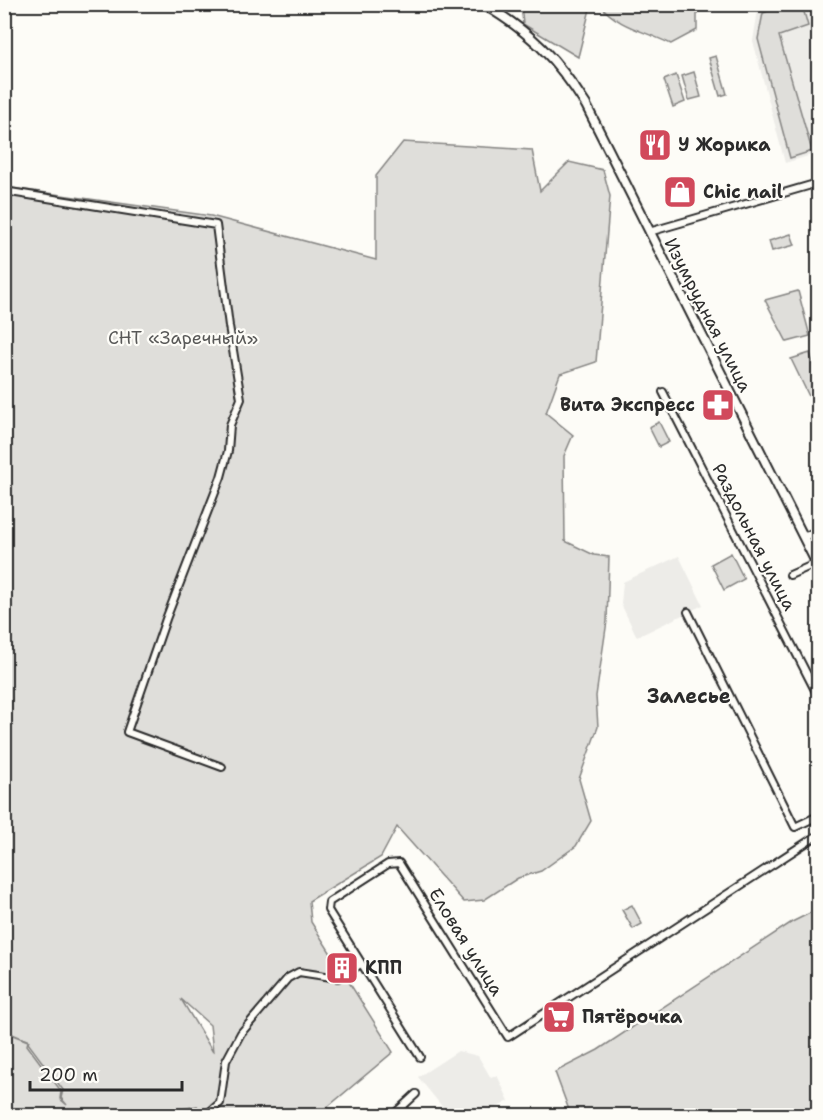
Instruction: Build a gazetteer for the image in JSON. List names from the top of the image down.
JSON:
{
  "streets": {
    "street": ["Изумрудная улица", "Раздольная улица", "Еловая улица"]
  },
  "districts": ["Залесье"],
  "parks": ["СНТ «Заречный»"],
  "places": {
    "restaurant": ["У Жорика"],
    "shop": ["Chic nail"],
    "pharmacy": ["Вита Экспресс"],
    "building": ["КПП"],
    "supermarket": ["Пятёрочка"]
  },
  "scale_bar": "200 m"
}
